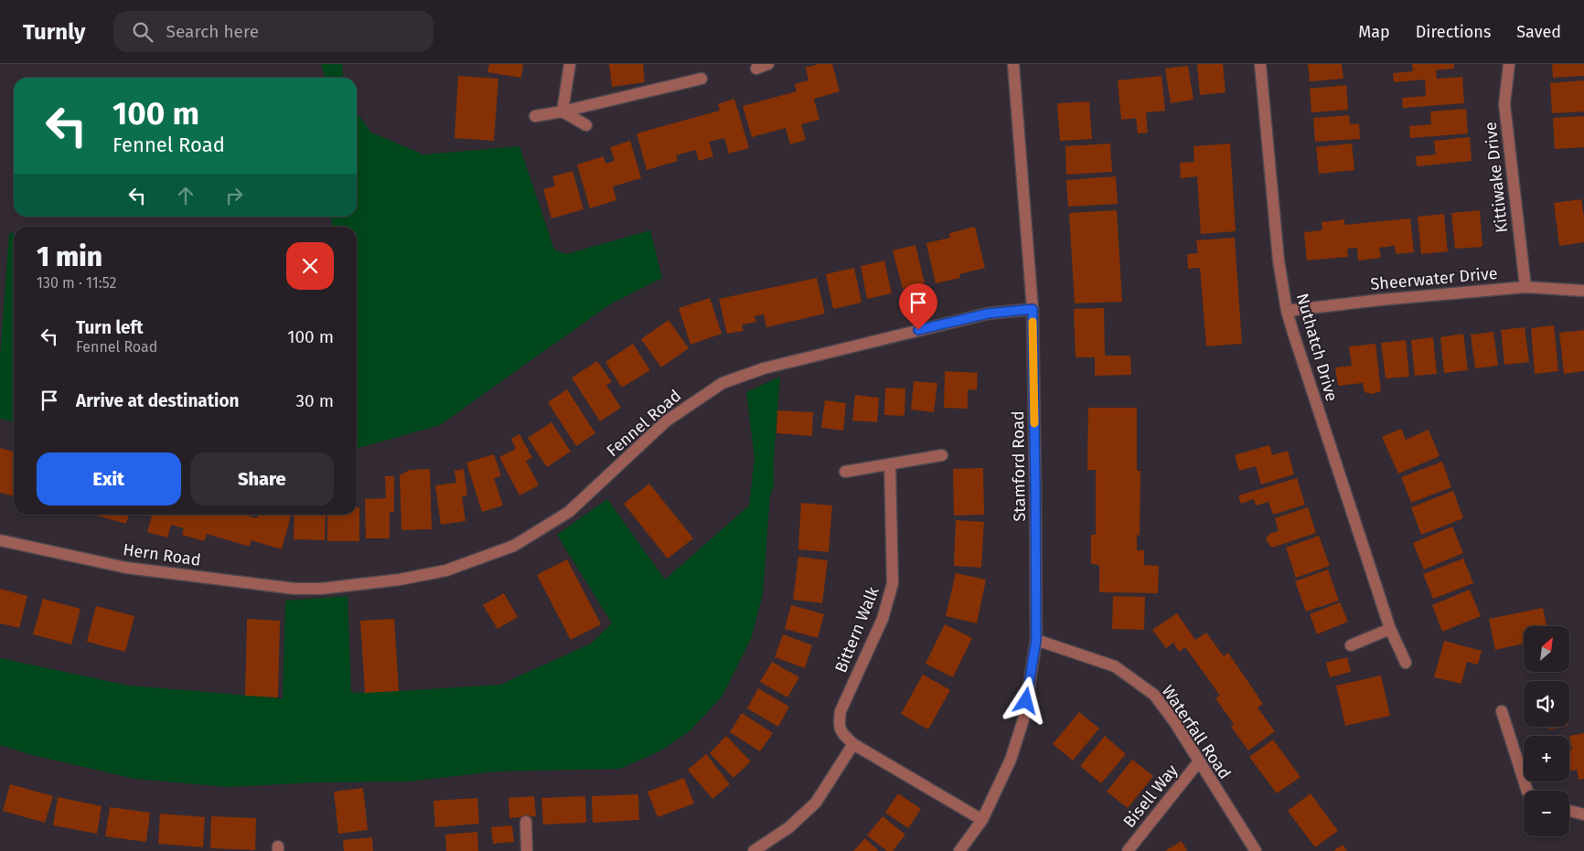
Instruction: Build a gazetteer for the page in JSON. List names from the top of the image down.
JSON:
{
  "streets": {
    "street": [
      "Kittiwake Drive",
      "Sheerwater Drive",
      "Nuthatch Drive",
      "Fennel Road",
      "Stamford Road",
      "Hern Road",
      "Bittern Walk",
      "Waterfall Road",
      "Bisell Way"
    ]
  },
  "crossings": [
    ["Kittiwake Drive", "Sheerwater Drive"],
    ["Sheerwater Drive", "Nuthatch Drive"],
    ["Fennel Road", "Stamford Road"],
    ["Fennel Road", "Hern Road"],
    ["Stamford Road", "Bittern Walk"],
    ["Stamford Road", "Waterfall Road"],
    ["Waterfall Road", "Bisell Way"]
  ],
  "north": "top right",
  "page": {
    "header": "Turnly",
    "search": "Search here",
    "nav": ["Map", "Directions", "Saved"],
    "turn": ["100 m", "Fennel Road"],
    "heading": ["1 min", "130 m · 11:52"],
    "list": [
      {
        "name": "Turn left",
        "note": "Fennel Road",
        "value": "100 m"
      },
      {
        "name": "Arrive at destination",
        "value": "30 m"
      }
    ],
    "buttons": ["Exit", "Share"],
    "map_buttons": ["+", "−"]
  }
}
